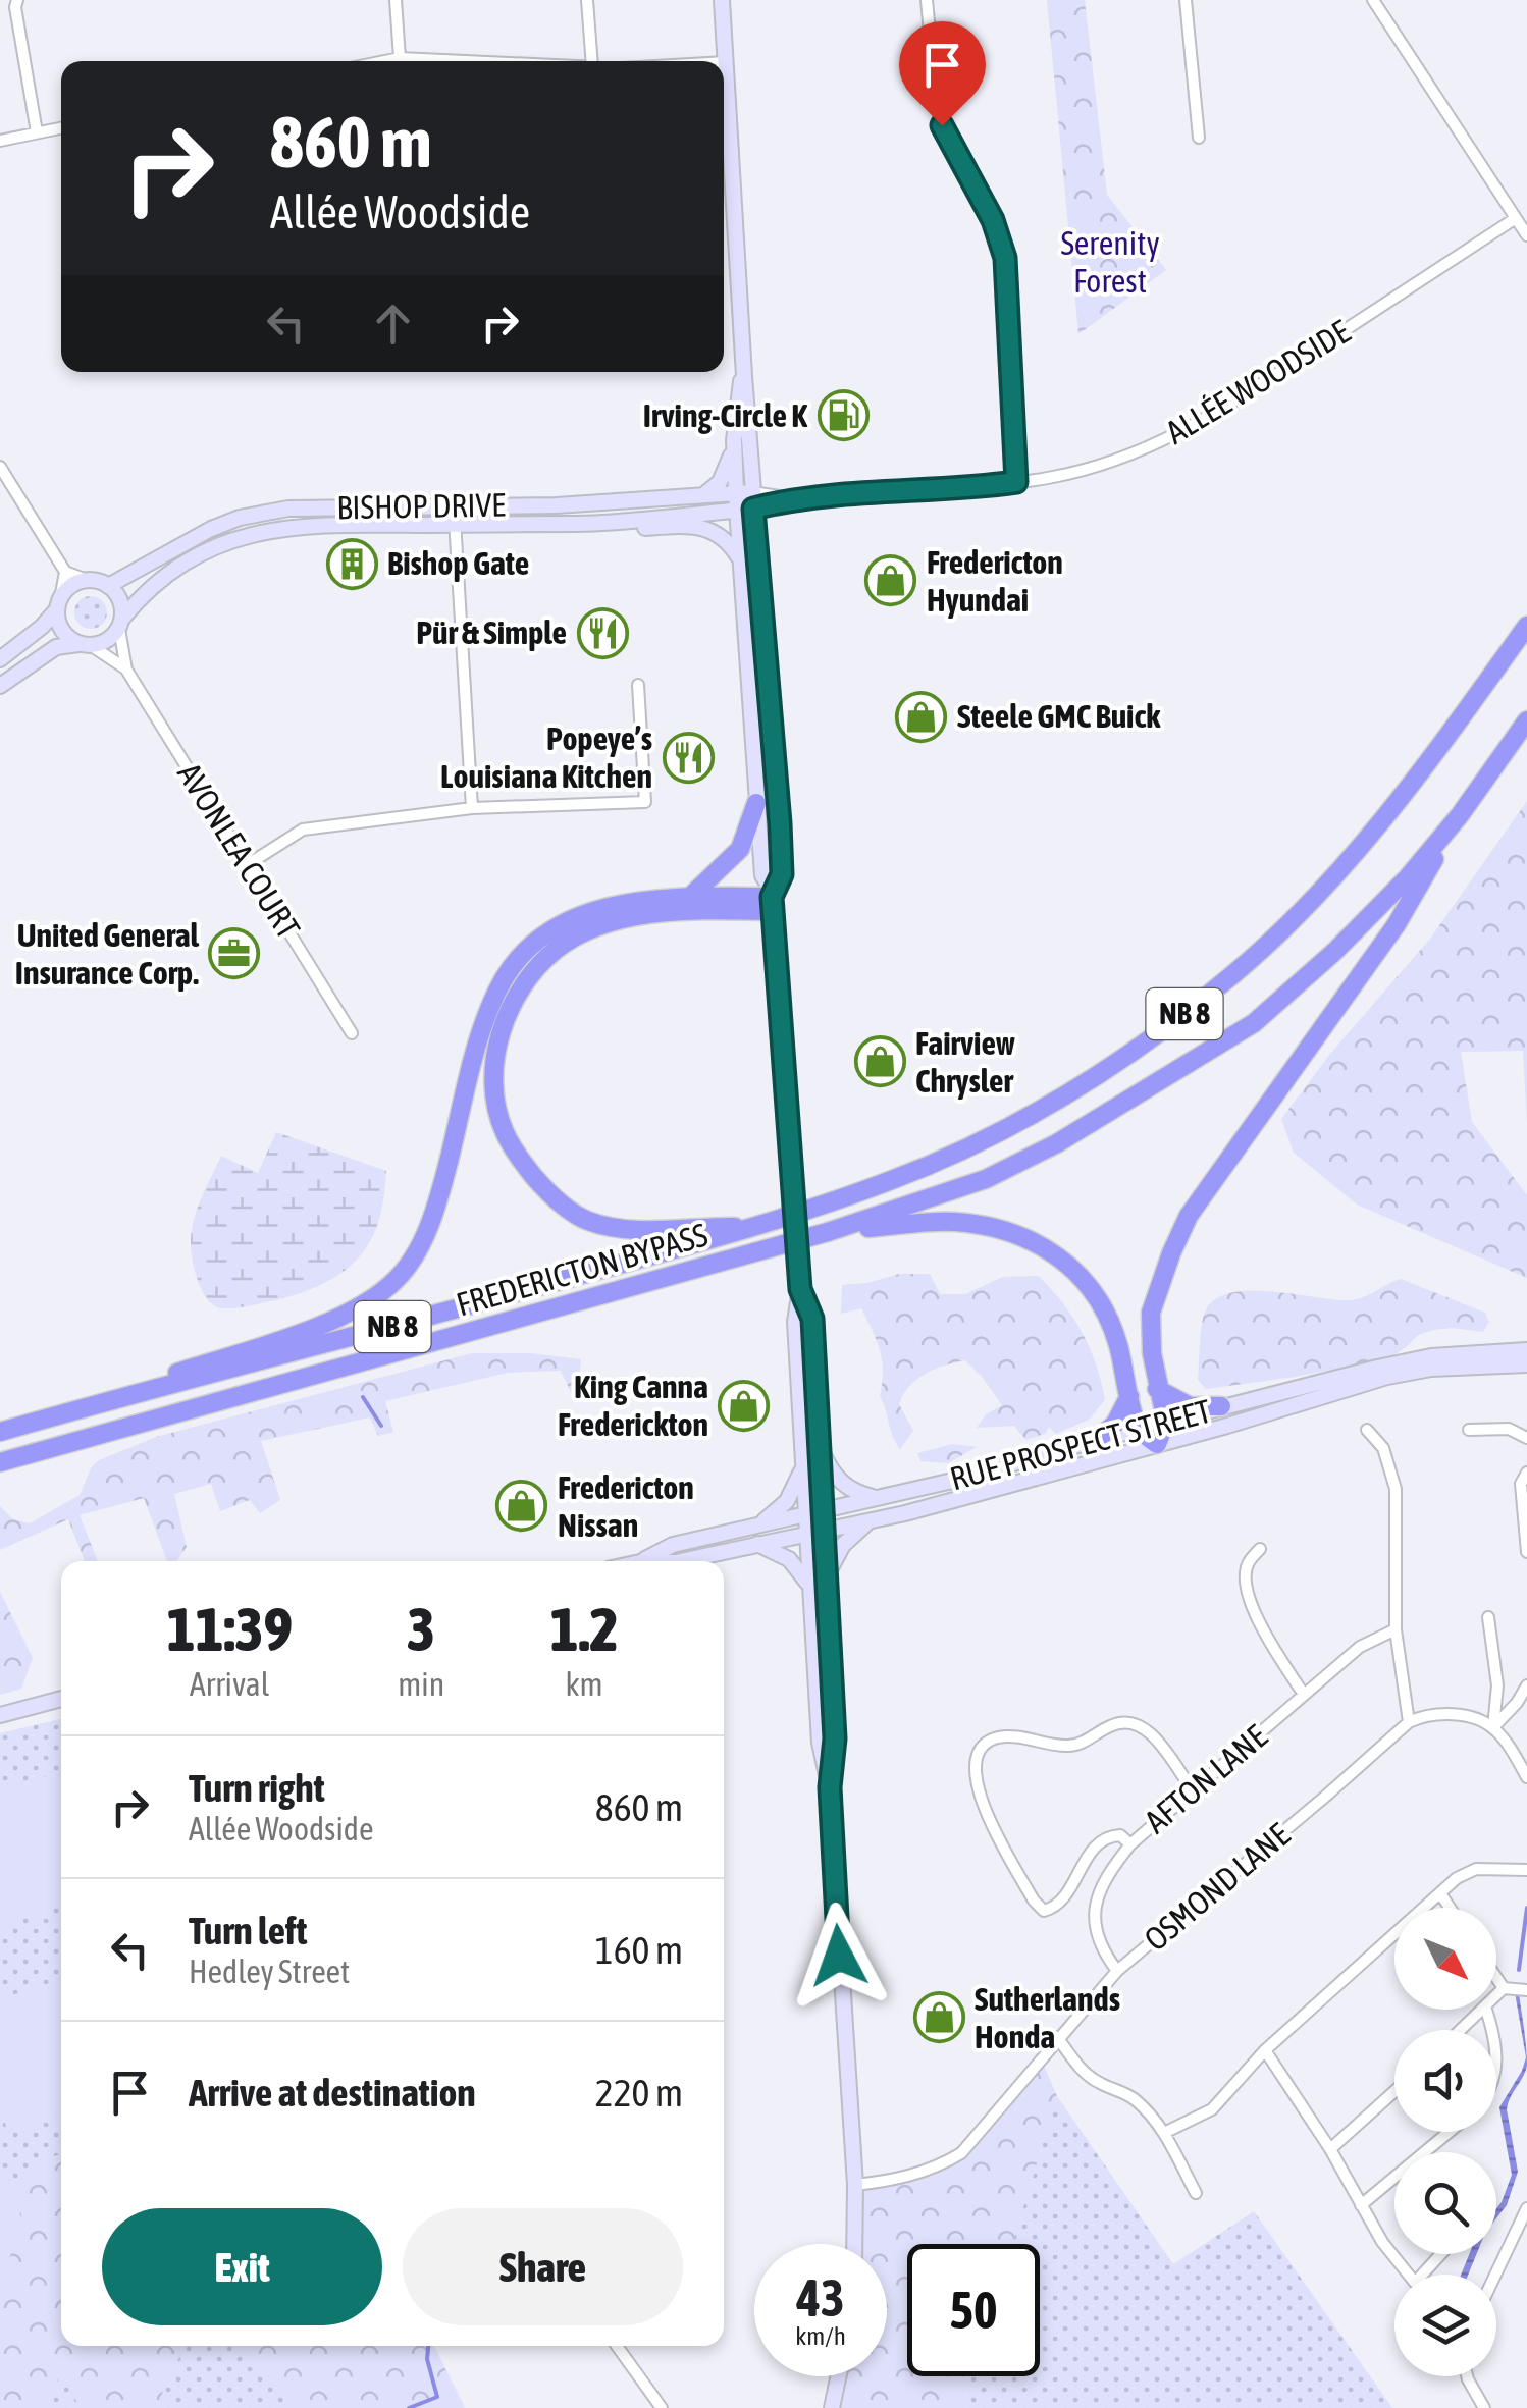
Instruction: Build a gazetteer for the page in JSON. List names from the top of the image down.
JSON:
{
  "streets": {
    "highway": ["NB 8", "FREDERICTON BYPASS"],
    "main road": ["BISHOP DRIVE", "RUE PROSPECT STREET"],
    "street": [
      "ALLÉE WOODSIDE",
      "AVONLEA COURT",
      "AFTON LANE",
      "OSMOND LANE"
    ]
  },
  "crossings": [
    ["BISHOP DRIVE", "AVONLEA COURT"],
    ["NB 8", "FREDERICTON BYPASS"],
    ["AFTON LANE", "OSMOND LANE"]
  ],
  "parks": ["Serenity Forest"],
  "places": {
    "fuel station": ["Irving-Circle K"],
    "building": ["Bishop Gate"],
    "shop": [
      "Fredericton Hyundai",
      "Steele GMC Buick",
      "Fairview Chrysler",
      "King Canna Frederickton",
      "Fredericton Nissan",
      "Sutherlands Honda"
    ],
    "restaurant": ["Pür & Simple", "Popeye’s Louisiana Kitchen"],
    "office": ["United General Insurance Corp."]
  },
  "north": "bottom right",
  "page": {
    "turn": ["860 m", "Allée Woodside"],
    "eta": [
      "11:39",
      "Arrival",
      "3",
      "min",
      "1.2",
      "km"
    ],
    "list": [
      {
        "name": "Turn right",
        "note": "Allée Woodside",
        "value": "860 m"
      },
      {
        "name": "Turn left",
        "note": "Hedley Street",
        "value": "160 m"
      },
      {
        "name": "Arrive at destination",
        "value": "220 m"
      }
    ],
    "buttons": ["Exit", "Share"],
    "speed": "43 km/h",
    "limit": "50"
  }
}
